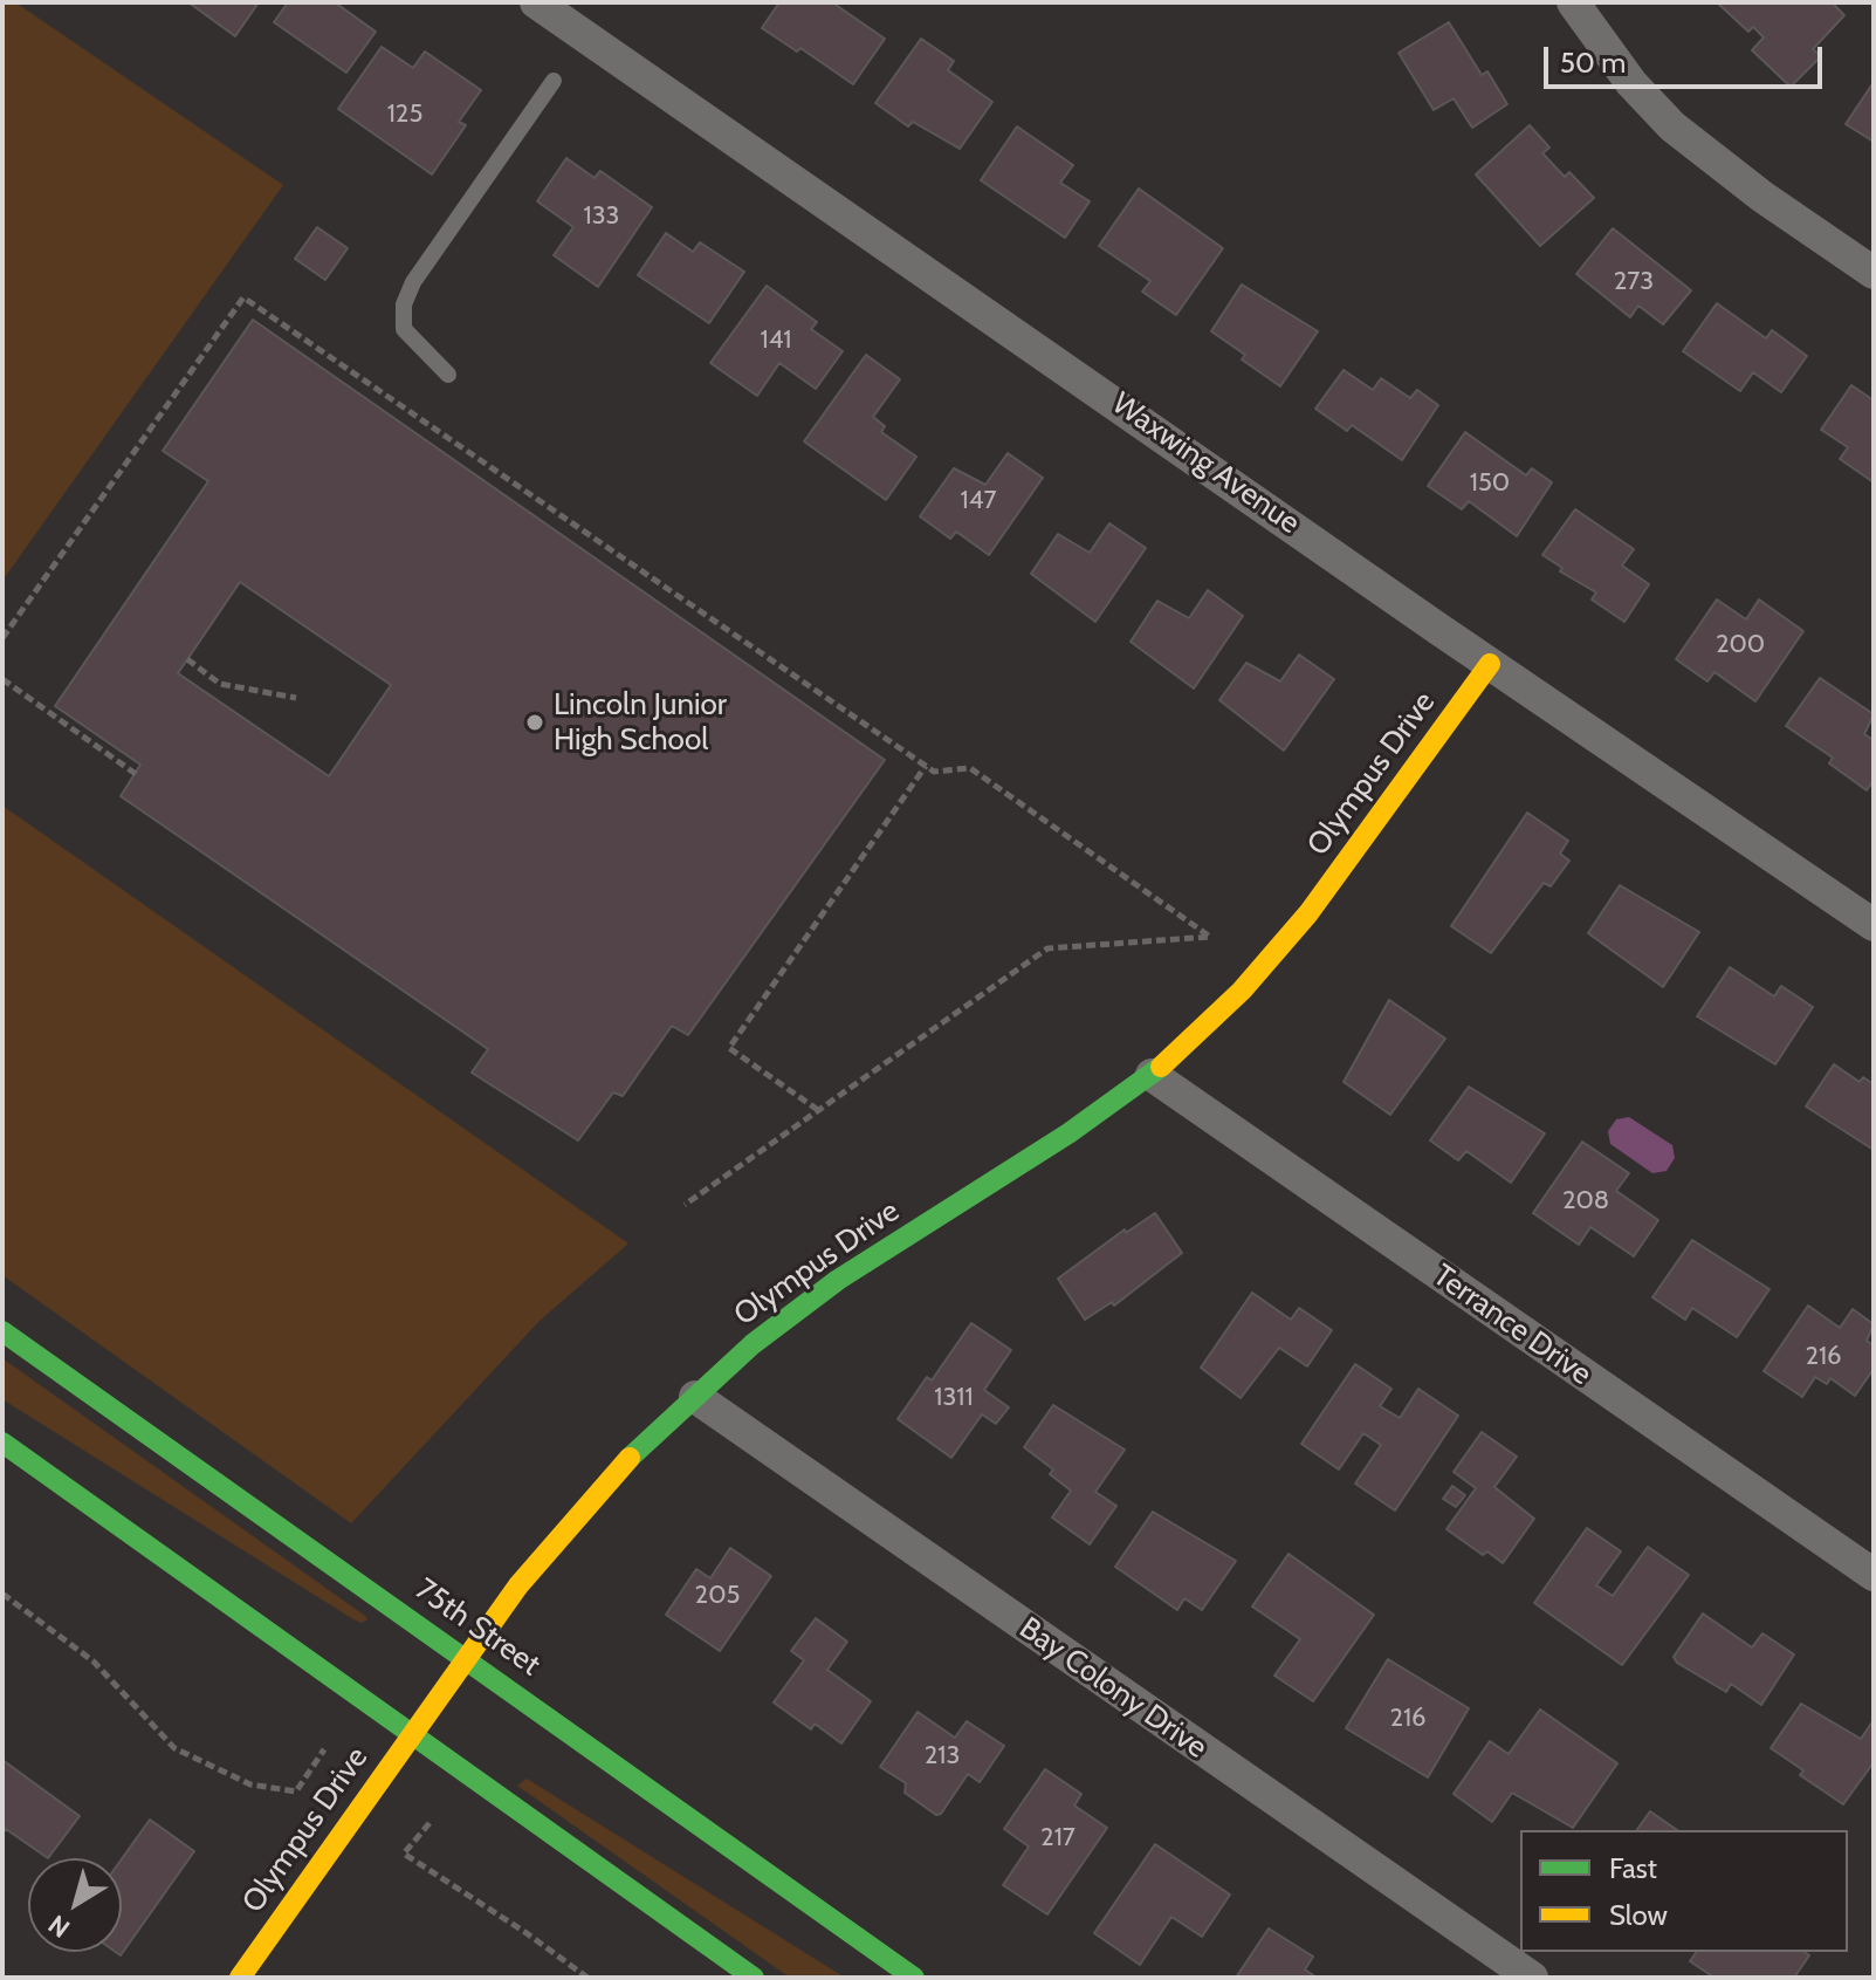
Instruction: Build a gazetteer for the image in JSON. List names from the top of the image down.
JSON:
{
  "streets": {
    "main road": ["Olympus Drive", "75th Street"],
    "street": ["Waxwing Avenue", "Terrance Drive", "Bay Colony Drive"]
  },
  "crossings": [
    ["Waxwing Avenue", "Olympus Drive"],
    ["Olympus Drive", "Terrance Drive"],
    ["Olympus Drive", "75th Street"],
    ["Olympus Drive", "Bay Colony Drive"]
  ],
  "places": ["Lincoln Junior High School"],
  "house_numbers": [
    "125",
    "133",
    "273",
    "141",
    "150",
    "147",
    "200",
    "208",
    "216",
    "1311",
    "205",
    "216",
    "213",
    "217"
  ],
  "legend": ["Fast", "Slow"],
  "scale_bar": "50 m",
  "north": "bottom left"
}
